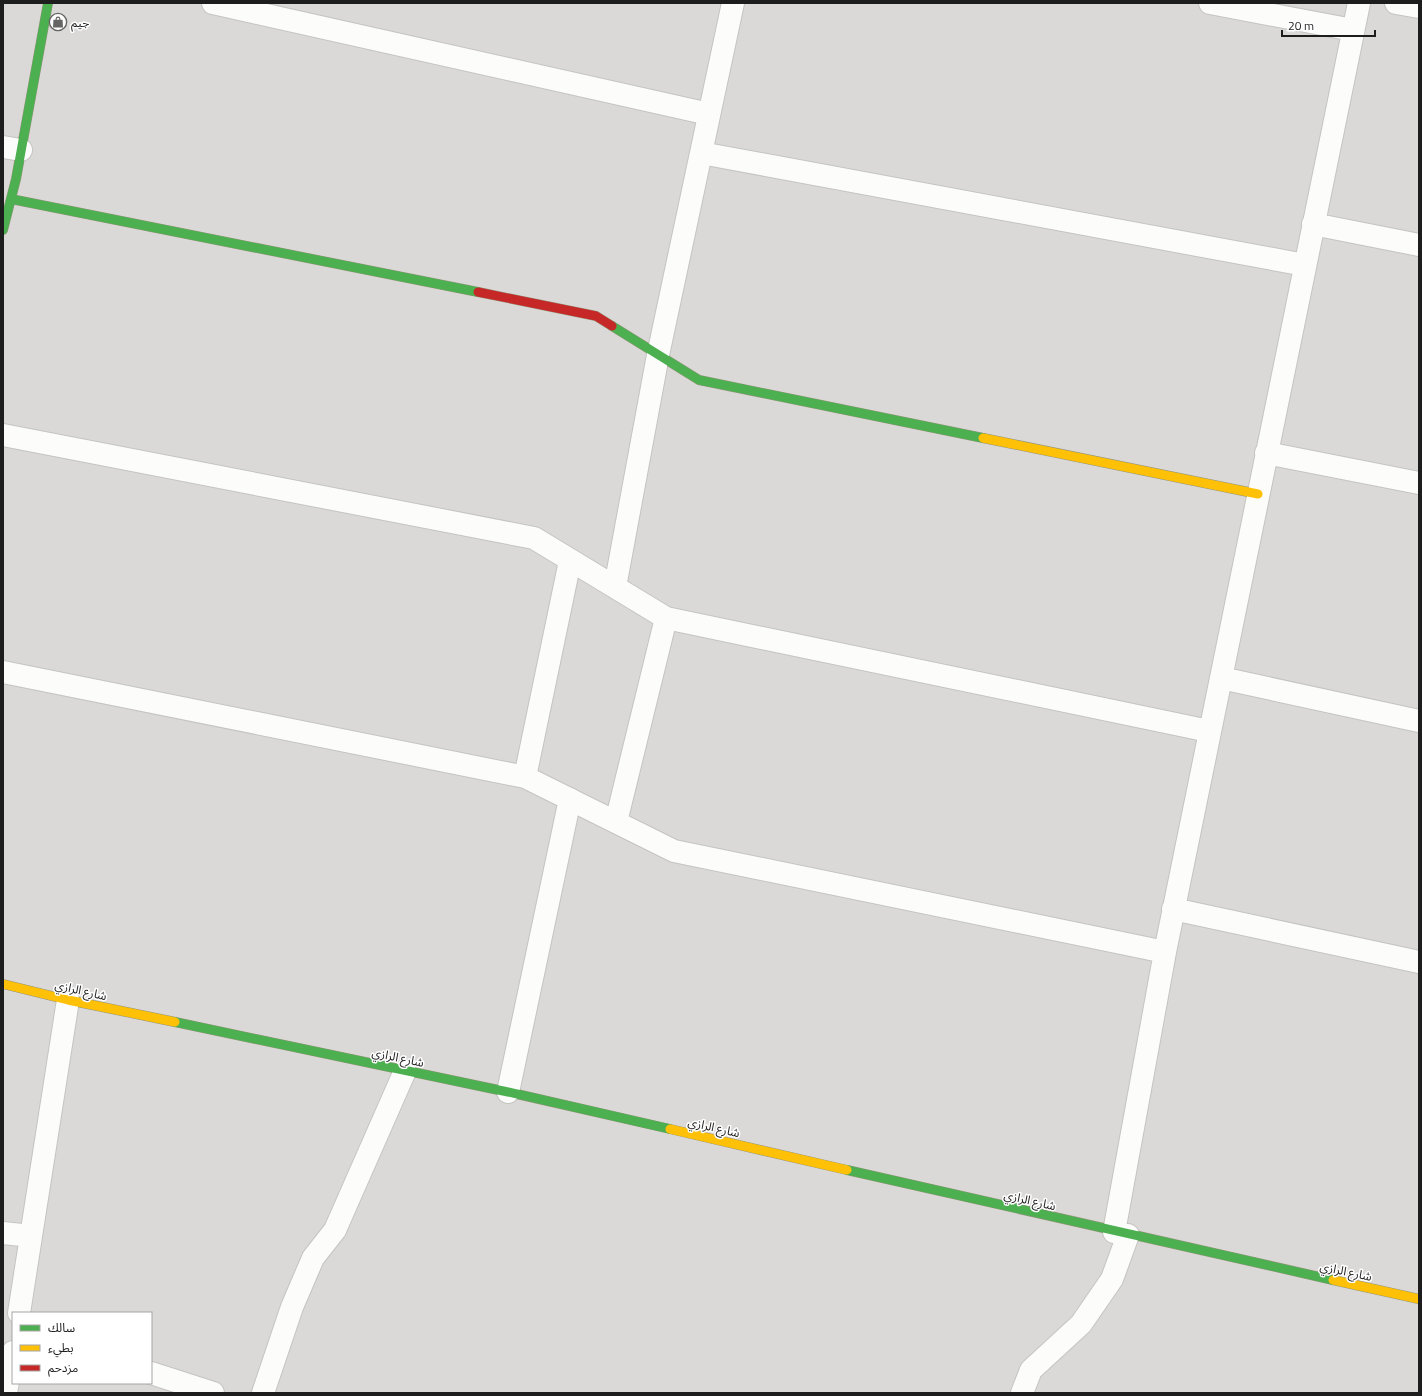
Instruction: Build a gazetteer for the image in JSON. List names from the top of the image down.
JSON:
{
  "streets": {
    "street": ["شارع الرازي"]
  },
  "places": {
    "shop": ["جيم"]
  },
  "legend": ["سالك", "بطيء", "مزدحم"],
  "scale_bar": "20 m"
}
